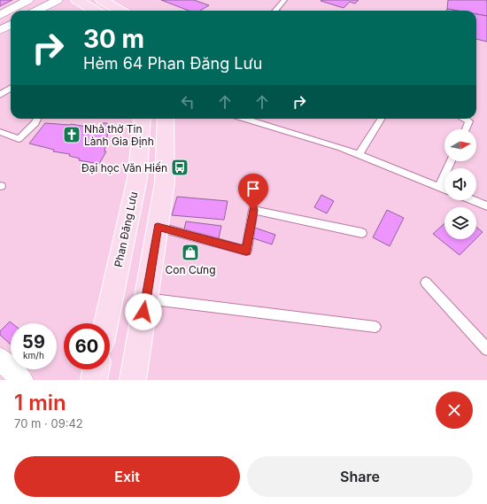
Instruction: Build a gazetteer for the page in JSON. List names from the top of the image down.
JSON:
{
  "streets": {
    "main road": ["Phan Đăng Lưu"]
  },
  "places": {
    "church": ["Nhà thờ Tin Lành Gia Định"],
    "bus stop": ["Đại học Văn Hiến"],
    "shop": ["Con Cưng"]
  },
  "north": "right",
  "page": {
    "turn": ["30 m", "Hẻm 64 Phan Đăng Lưu"],
    "speed": "59 km/h",
    "limit": "60",
    "heading": ["1 min", "70 m · 09:42"],
    "buttons": ["Exit", "Share"]
  }
}
